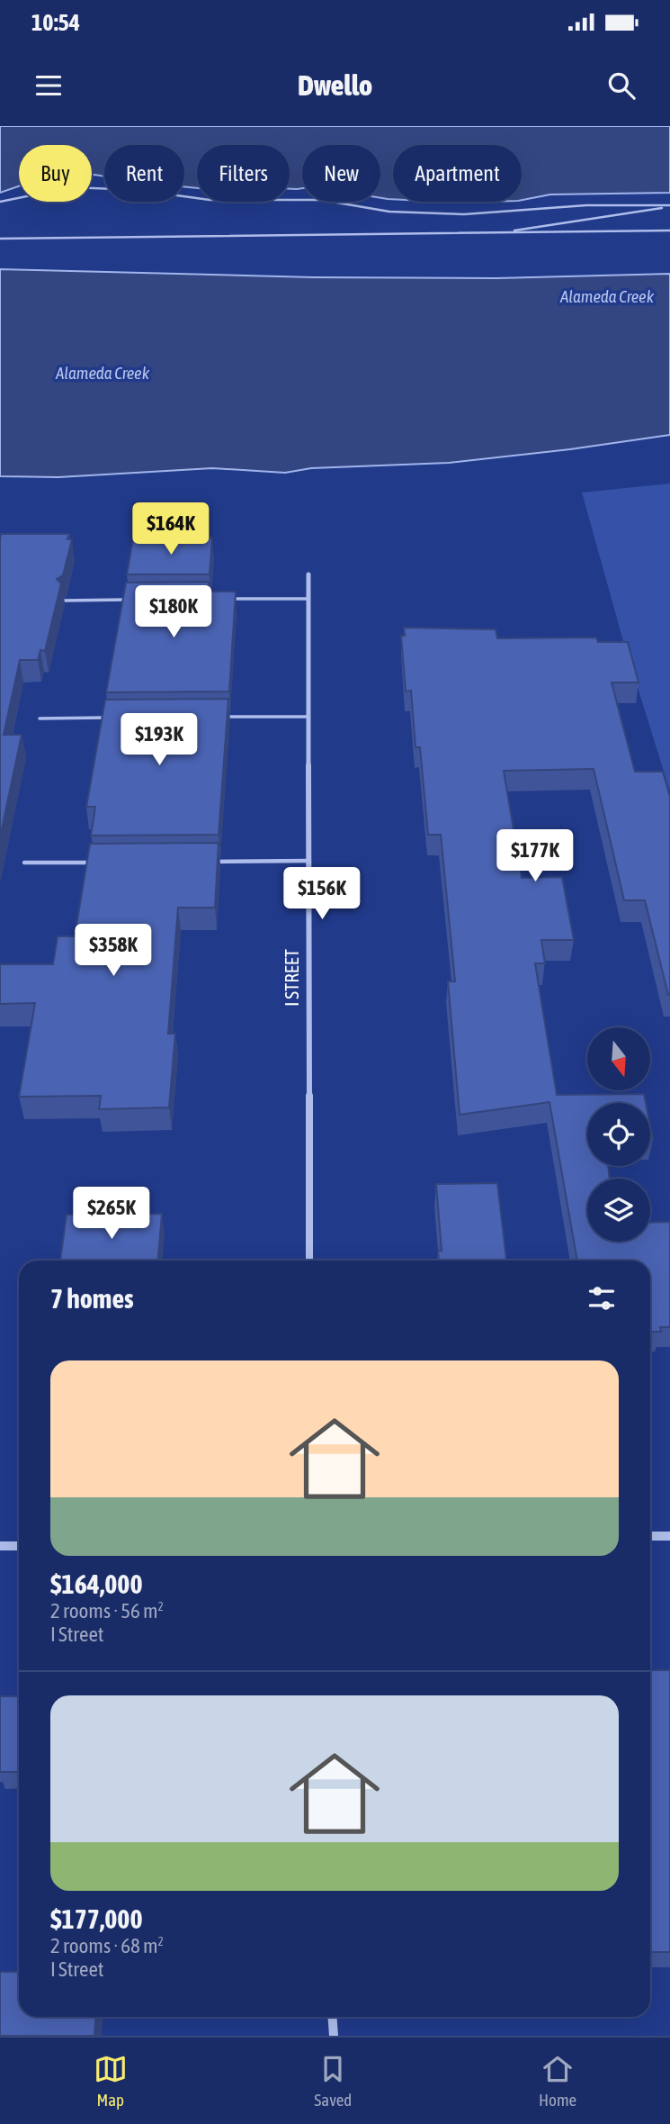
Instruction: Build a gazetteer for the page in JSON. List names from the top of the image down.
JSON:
{
  "streets": {
    "street": ["I STREET"]
  },
  "water": ["Alameda Creek"],
  "north": "bottom",
  "page": {
    "status": "10:54",
    "header": "Dwello",
    "chip": [
      "Buy",
      "Rent",
      "Filters",
      "New",
      "Apartment"
    ],
    "price": [
      "$164K",
      "$180K",
      "$193K",
      "$177K",
      "$156K",
      "$358K",
      "$265K"
    ],
    "heading": "7 homes",
    "list": [
      {
        "name": "$164,000",
        "note": "2 rooms · 56 m² · I Street"
      },
      {
        "name": "$177,000",
        "note": "2 rooms · 68 m² · I Street"
      }
    ],
    "tabs": ["Map", "Saved", "Home"]
  }
}
